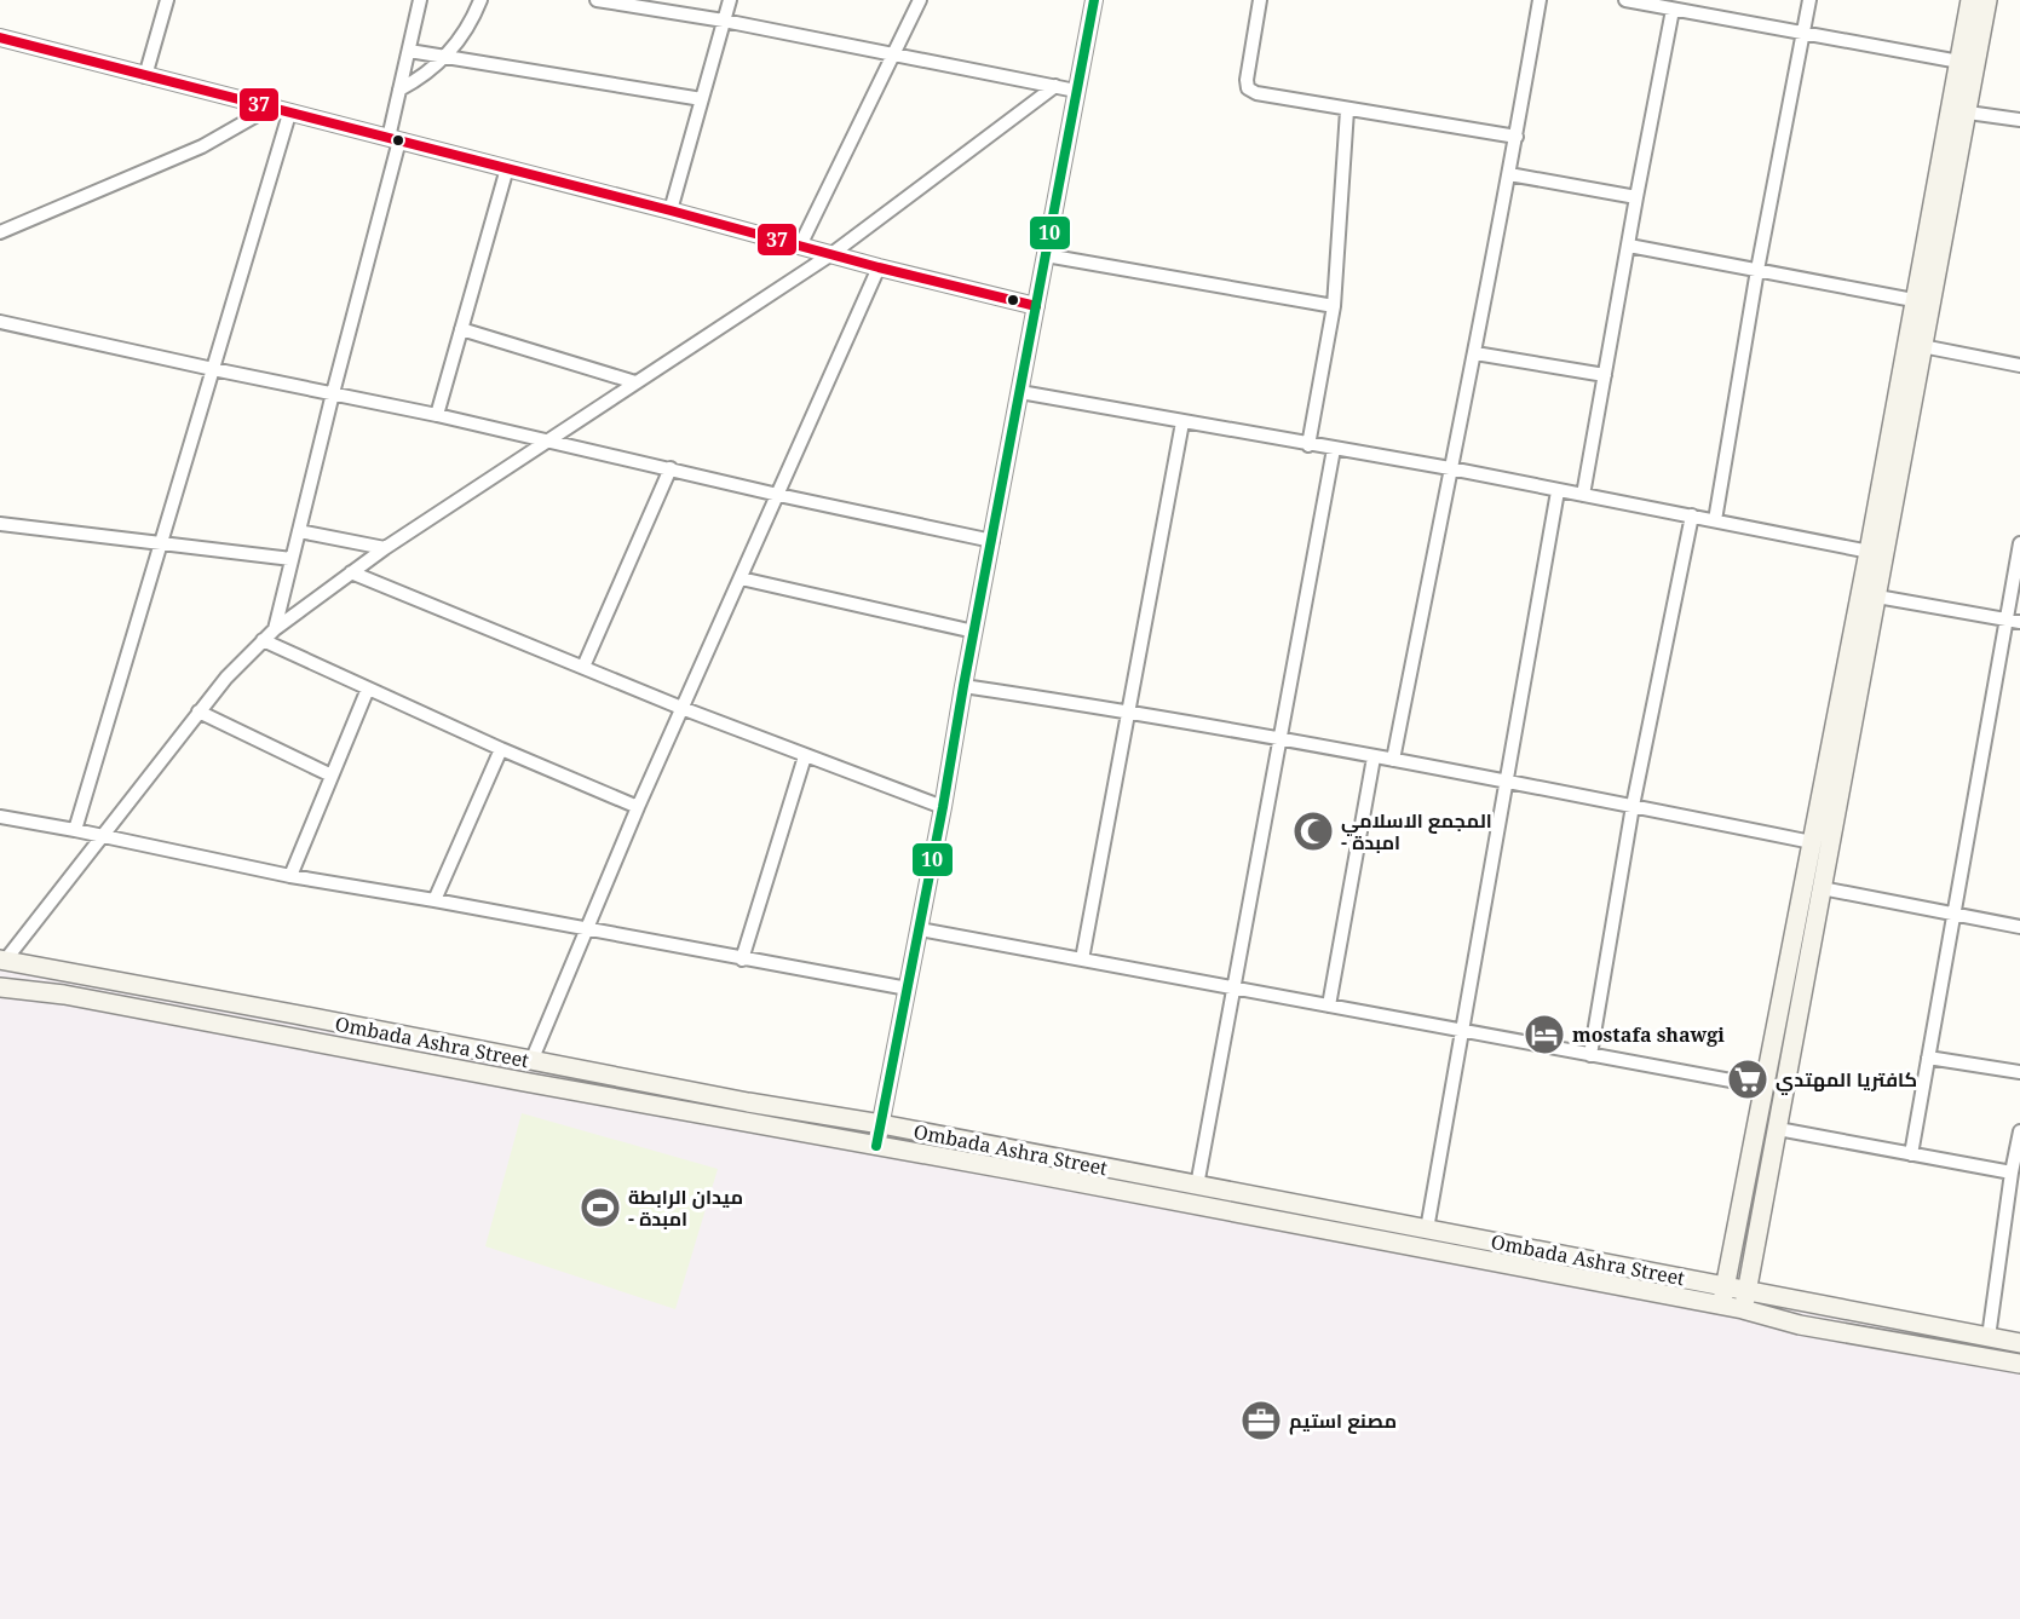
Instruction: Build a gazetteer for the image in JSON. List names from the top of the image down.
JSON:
{
  "streets": {
    "main road": ["Ombada Ashra Street"]
  },
  "places": {
    "mosque": ["المجمع الاسلامي - امبدة"],
    "hotel": ["mostafa shawgi"],
    "supermarket": ["كافتريا المهتدي"],
    "sports": ["ميدان الرابطة - امبدة"],
    "office": ["مصنع استيم"]
  },
  "lines": ["transit line 10", "transit line 37"]
}
